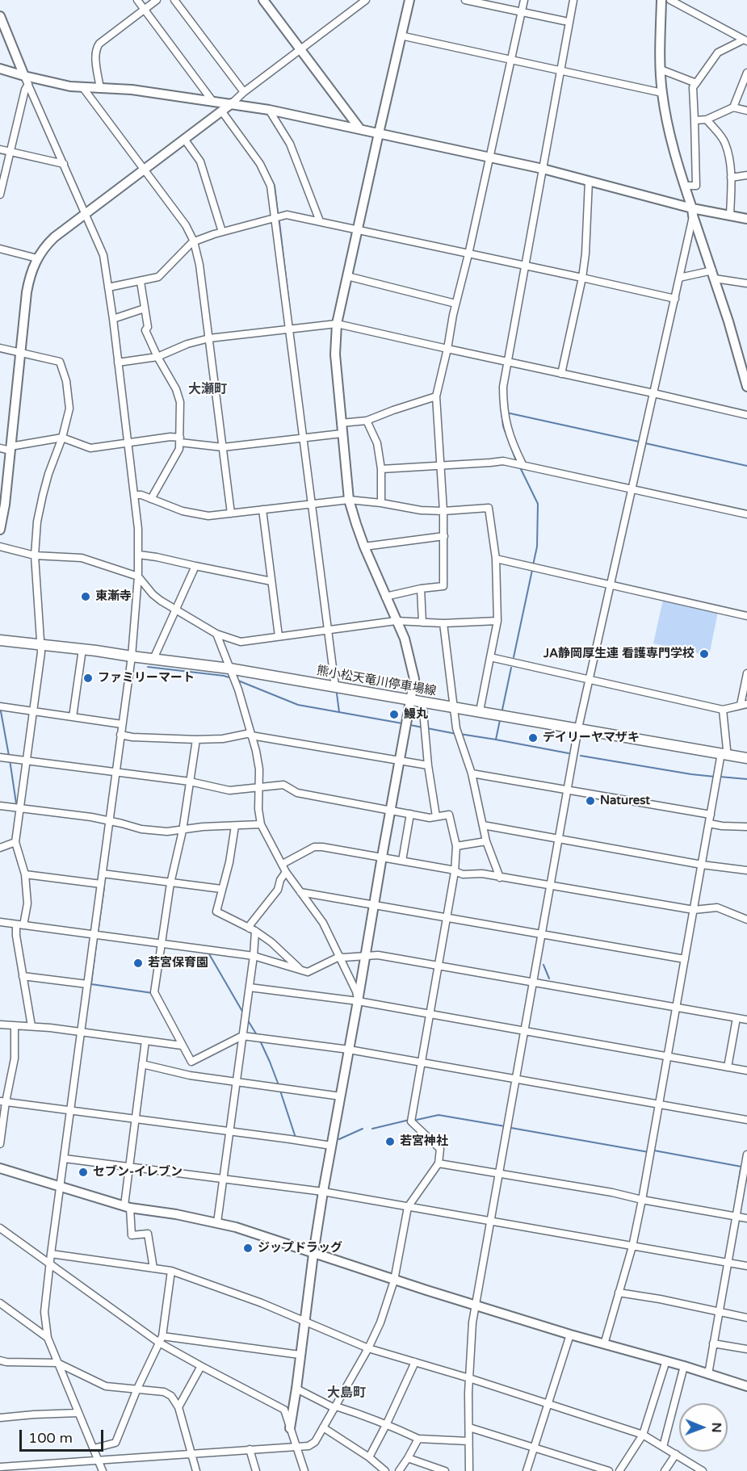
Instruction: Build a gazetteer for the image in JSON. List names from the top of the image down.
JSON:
{
  "streets": {
    "main road": ["熊小松天竜川停車場線"]
  },
  "districts": ["大瀬町", "大島町"],
  "places": [
    "東漸寺",
    "JA静岡厚生連 看護専門学校",
    "ファミリーマート",
    "鰻丸",
    "デイリーヤマザキ",
    "Naturest",
    "若宮保育園",
    "若宮神社",
    "セブン-イレブン",
    "ジップドラッグ"
  ],
  "scale_bar": "100 m",
  "north": "right"
}
